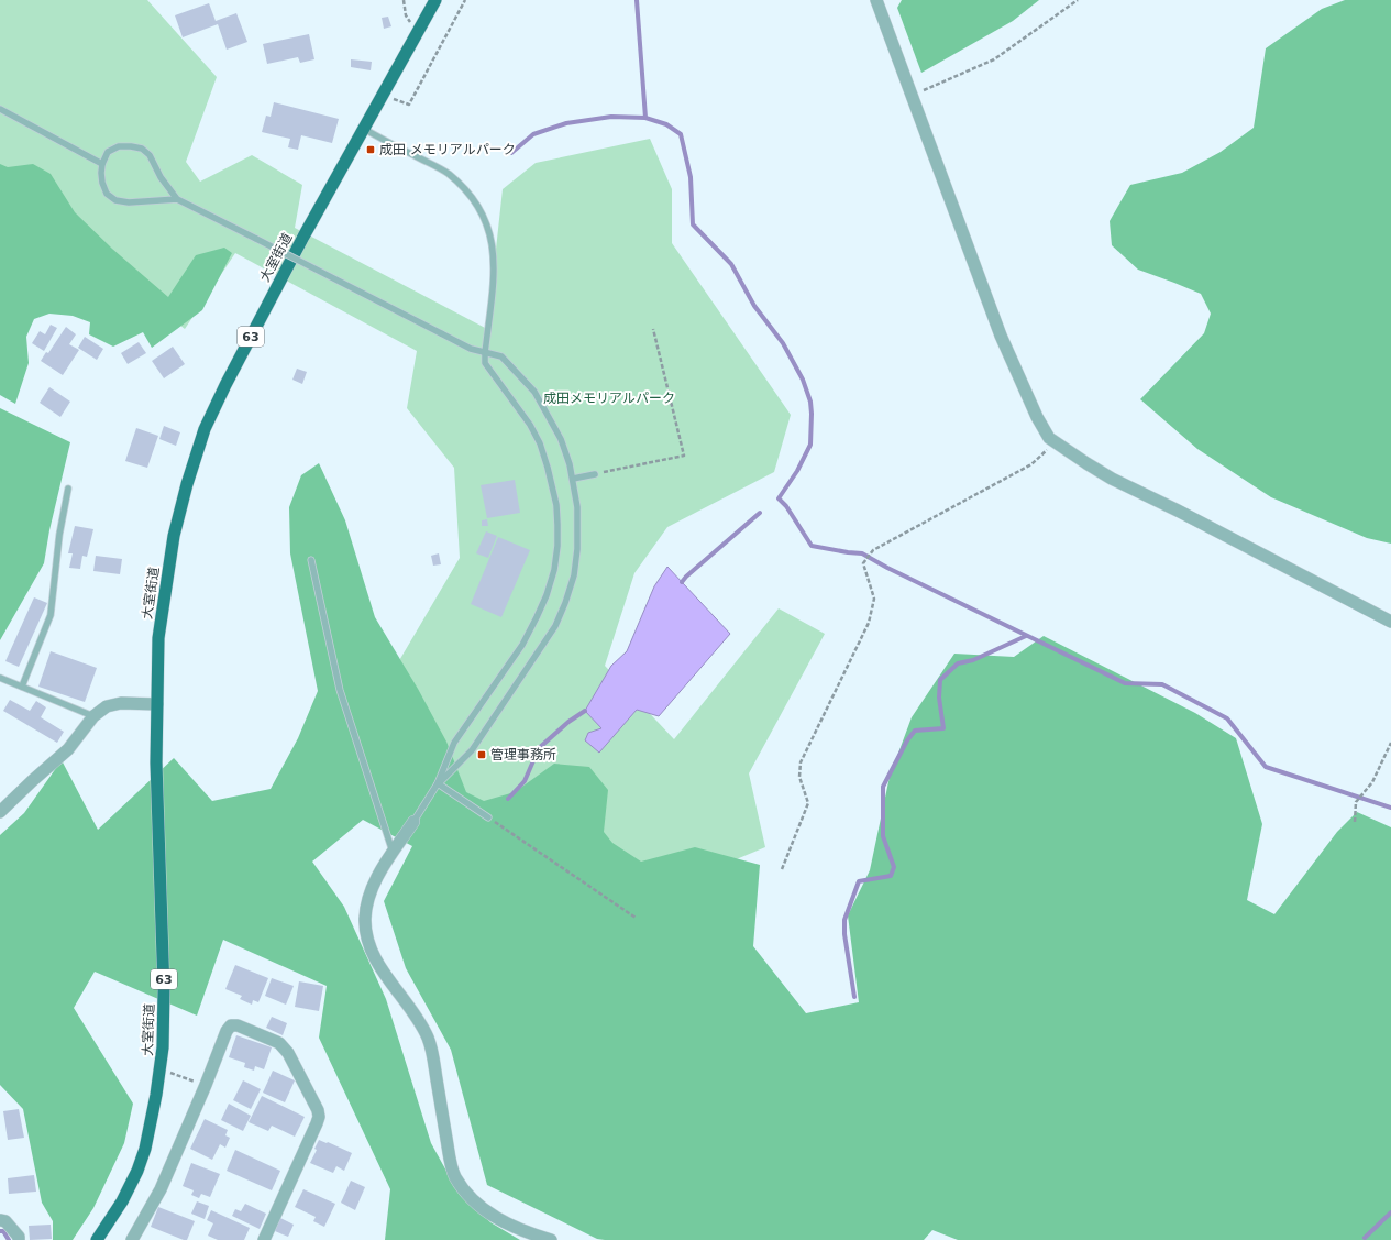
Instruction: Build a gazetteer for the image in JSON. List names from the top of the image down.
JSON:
{
  "streets": {
    "main road": ["大室街道", "63"]
  },
  "parks": ["成田メモリアルパーク"],
  "places": {
    "transit": ["成田 メモリアルパーク", "管理事務所"]
  }
}
